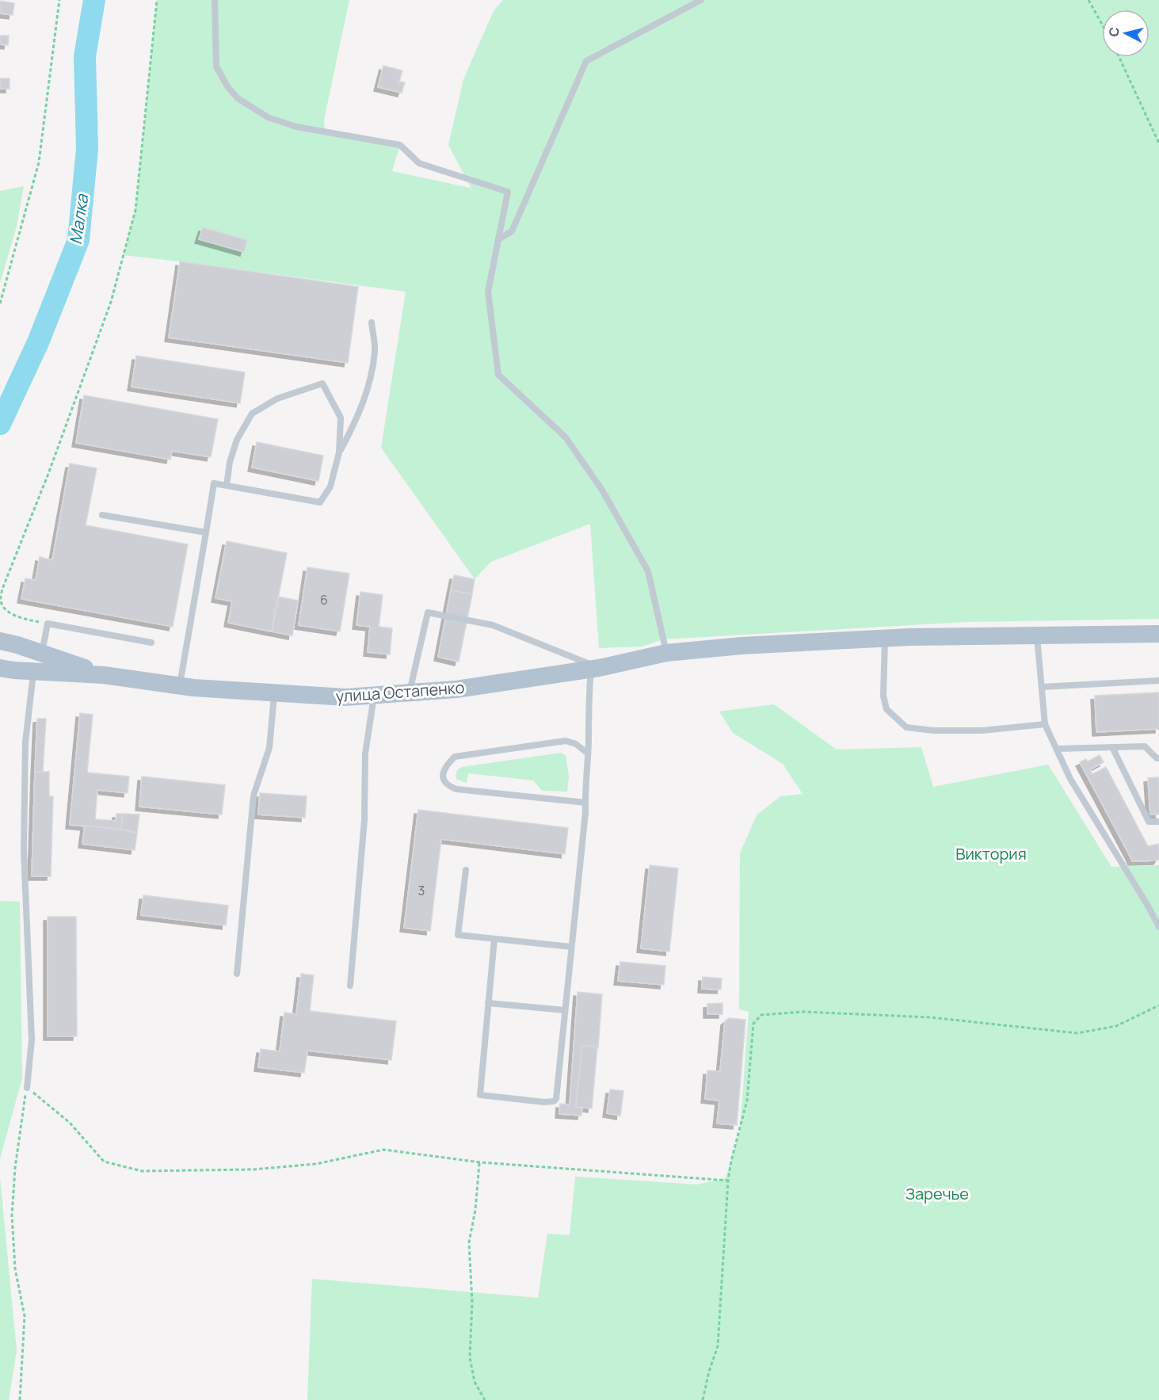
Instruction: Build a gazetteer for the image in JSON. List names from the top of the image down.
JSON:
{
  "streets": {
    "main road": ["улица Остапенко"]
  },
  "water": ["Малка"],
  "parks": ["Виктория", "Заречье"],
  "house_numbers": ["6", "3"],
  "north": "left"
}
